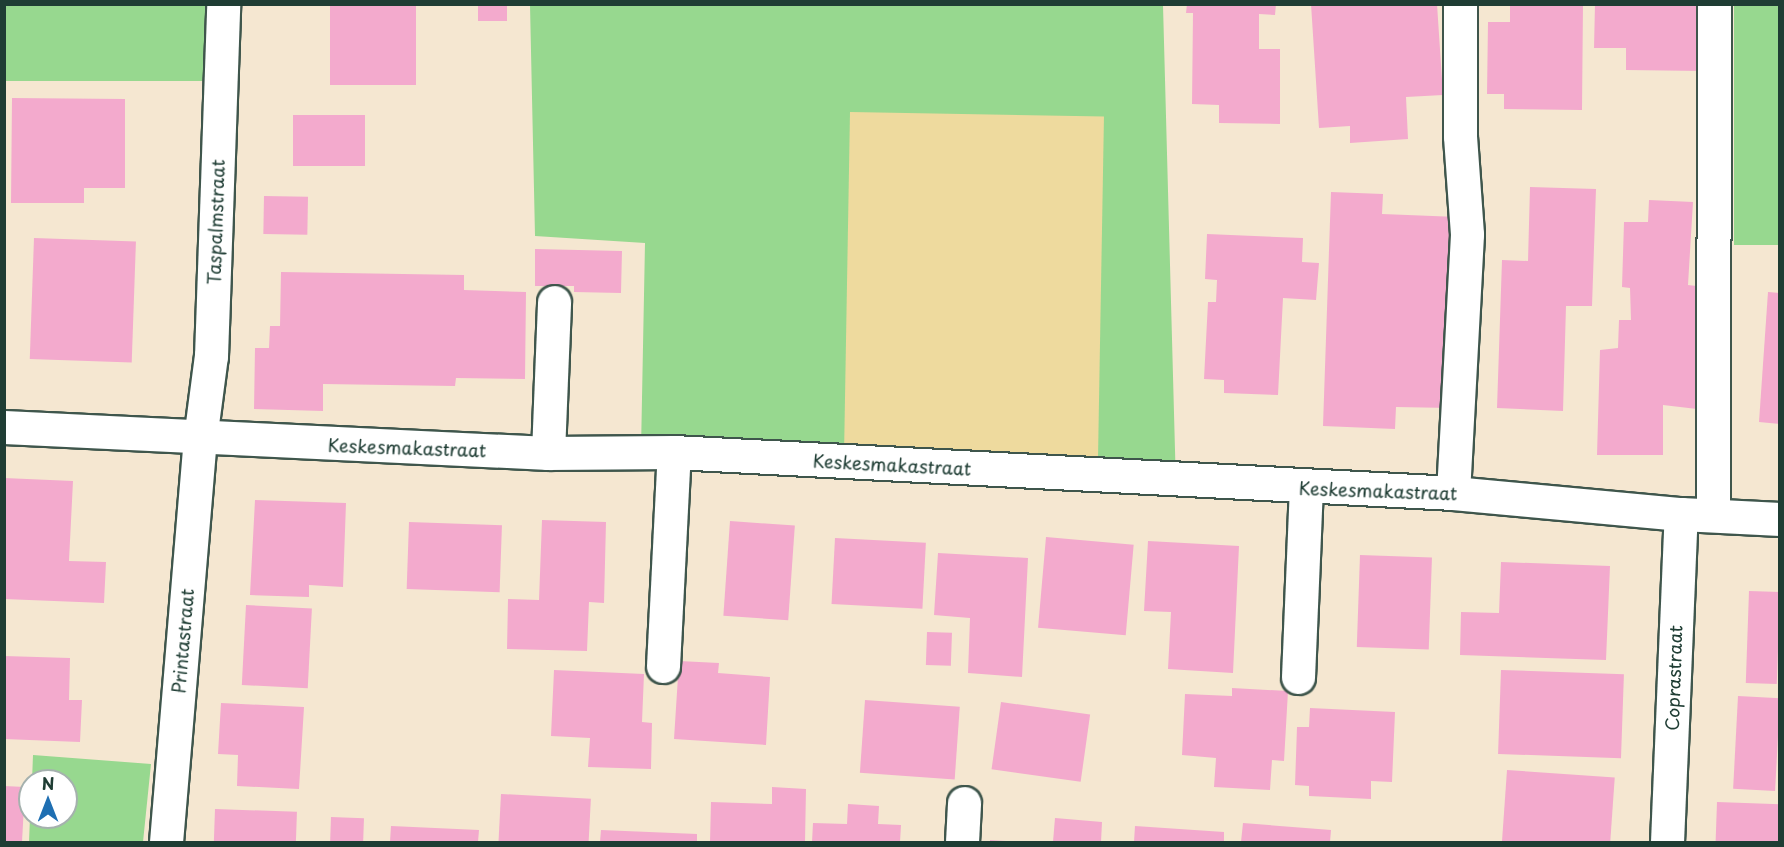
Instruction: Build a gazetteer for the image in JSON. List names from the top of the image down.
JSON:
{
  "streets": {
    "street": [
      "Taspalmstraat",
      "Keskesmakastraat",
      "Printastraat",
      "Coprastraat"
    ]
  },
  "crossings": [
    ["Taspalmstraat", "Keskesmakastraat"],
    ["Taspalmstraat", "Printastraat"],
    ["Keskesmakastraat", "Printastraat"],
    ["Keskesmakastraat", "Coprastraat"]
  ],
  "north": "top"
}
